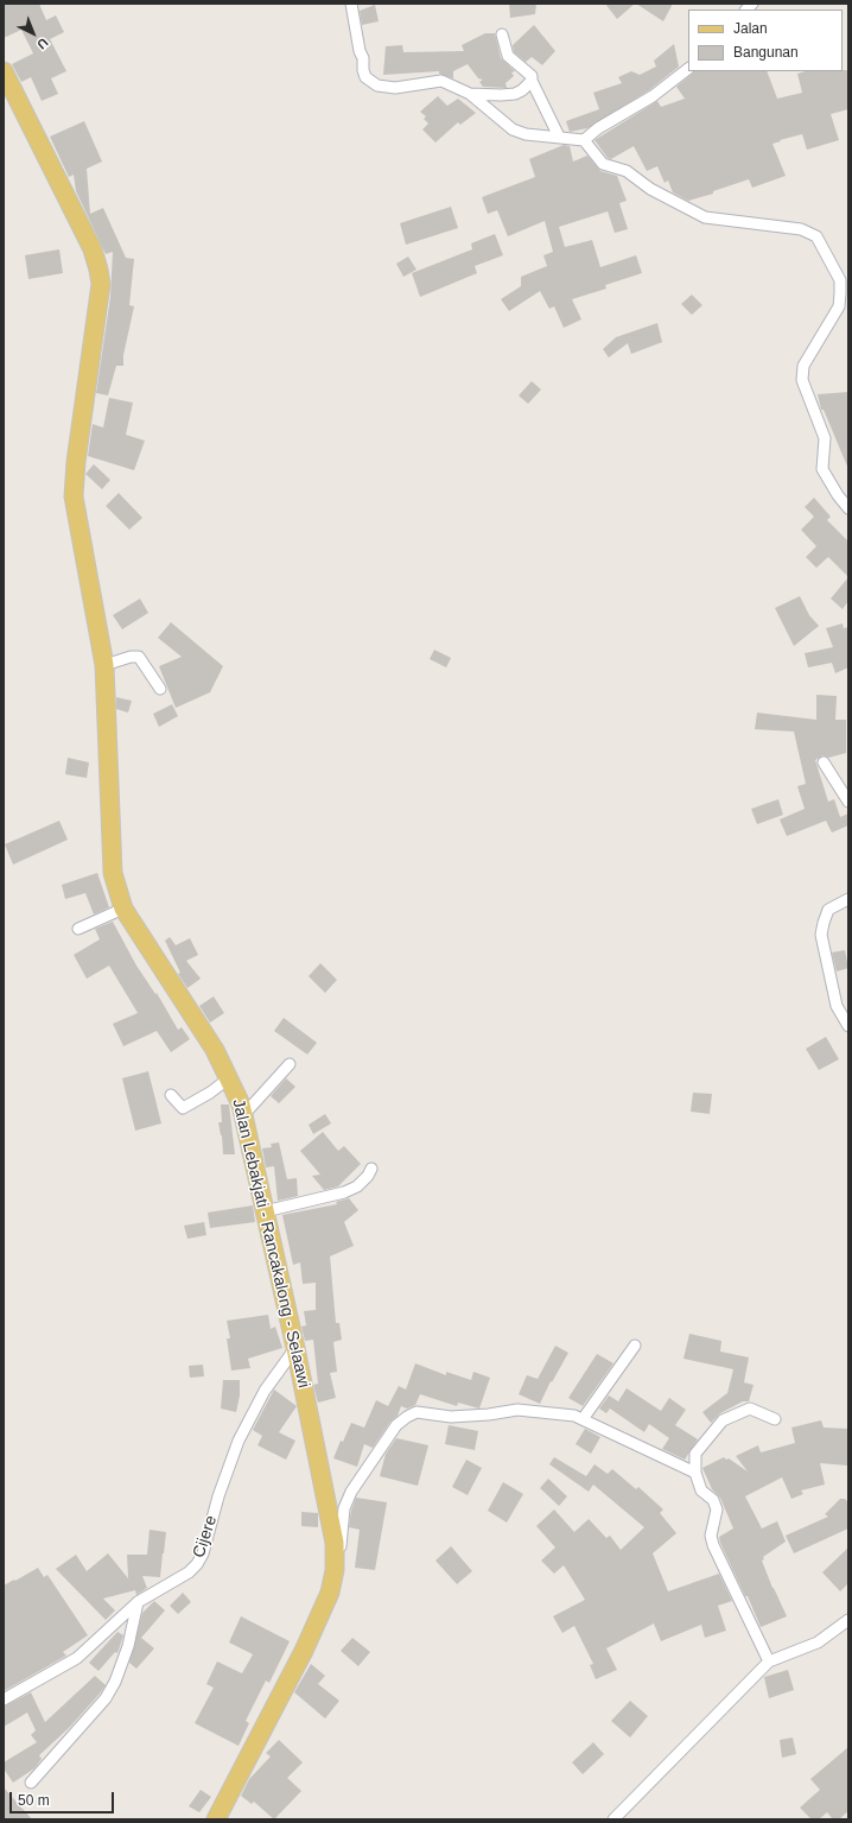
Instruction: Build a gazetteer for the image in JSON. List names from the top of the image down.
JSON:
{
  "streets": {
    "main road": ["Jalan Lebakjati - Rancakalong - Selaawi"],
    "street": ["Cijere"]
  },
  "crossings": [
    ["Jalan Lebakjati - Rancakalong - Selaawi", "Cijere"]
  ],
  "legend": ["Jalan", "Bangunan"],
  "scale_bar": "50 m",
  "north": "bottom right"
}
